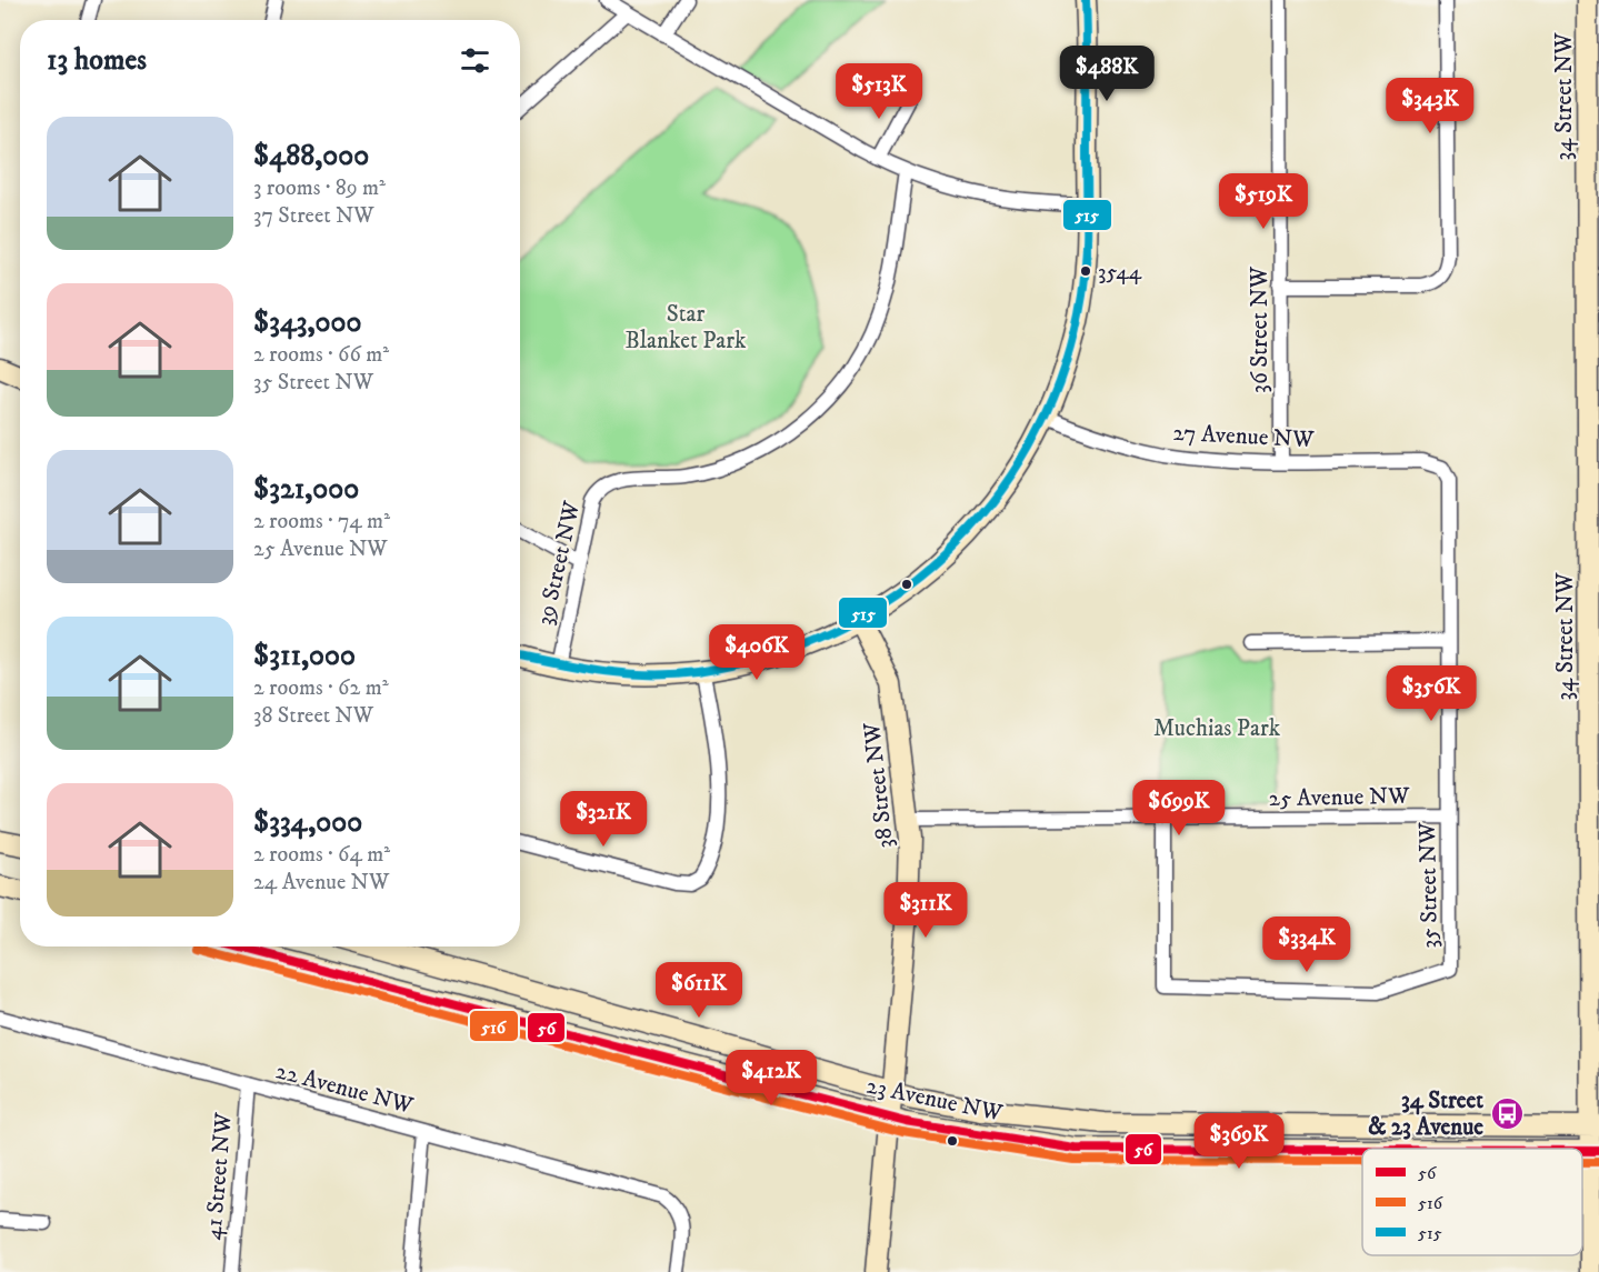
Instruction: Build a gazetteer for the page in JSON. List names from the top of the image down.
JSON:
{
  "streets": {
    "main road": ["34 Street NW", "38 Street NW", "23 Avenue NW"],
    "street": [
      "36 Street NW",
      "27 Avenue NW",
      "39 Street NW",
      "25 Avenue NW",
      "35 Street NW",
      "22 Avenue NW",
      "41 Street NW"
    ]
  },
  "crossings": [
    ["34 Street NW", "23 Avenue NW"],
    ["36 Street NW", "27 Avenue NW"],
    ["27 Avenue NW", "35 Street NW"],
    ["38 Street NW", "25 Avenue NW"],
    ["38 Street NW", "23 Avenue NW"],
    ["25 Avenue NW", "35 Street NW"],
    ["22 Avenue NW", "41 Street NW"]
  ],
  "parks": ["Star Blanket Park", "Muchias Park"],
  "places": {
    "other": ["3544"],
    "bus stop": ["34 Street & 23 Avenue"]
  },
  "lines": ["transit line 515", "transit line 56", "transit line 516"],
  "legend": ["56", "516", "515"],
  "page": {
    "heading": "13 homes",
    "price": [
      "$488K",
      "$513K",
      "$343K",
      "$519K",
      "$406K",
      "$356K",
      "$699K",
      "$321K",
      "$311K",
      "$334K",
      "$611K",
      "$412K",
      "$369K"
    ],
    "list": [
      {
        "name": "$488,000",
        "note": "3 rooms · 89 m² · 37 Street NW"
      },
      {
        "name": "$343,000",
        "note": "2 rooms · 66 m² · 35 Street NW"
      },
      {
        "name": "$321,000",
        "note": "2 rooms · 74 m² · 25 Avenue NW"
      },
      {
        "name": "$311,000",
        "note": "2 rooms · 62 m² · 38 Street NW"
      },
      {
        "name": "$334,000",
        "note": "2 rooms · 64 m² · 24 Avenue NW"
      }
    ]
  }
}
